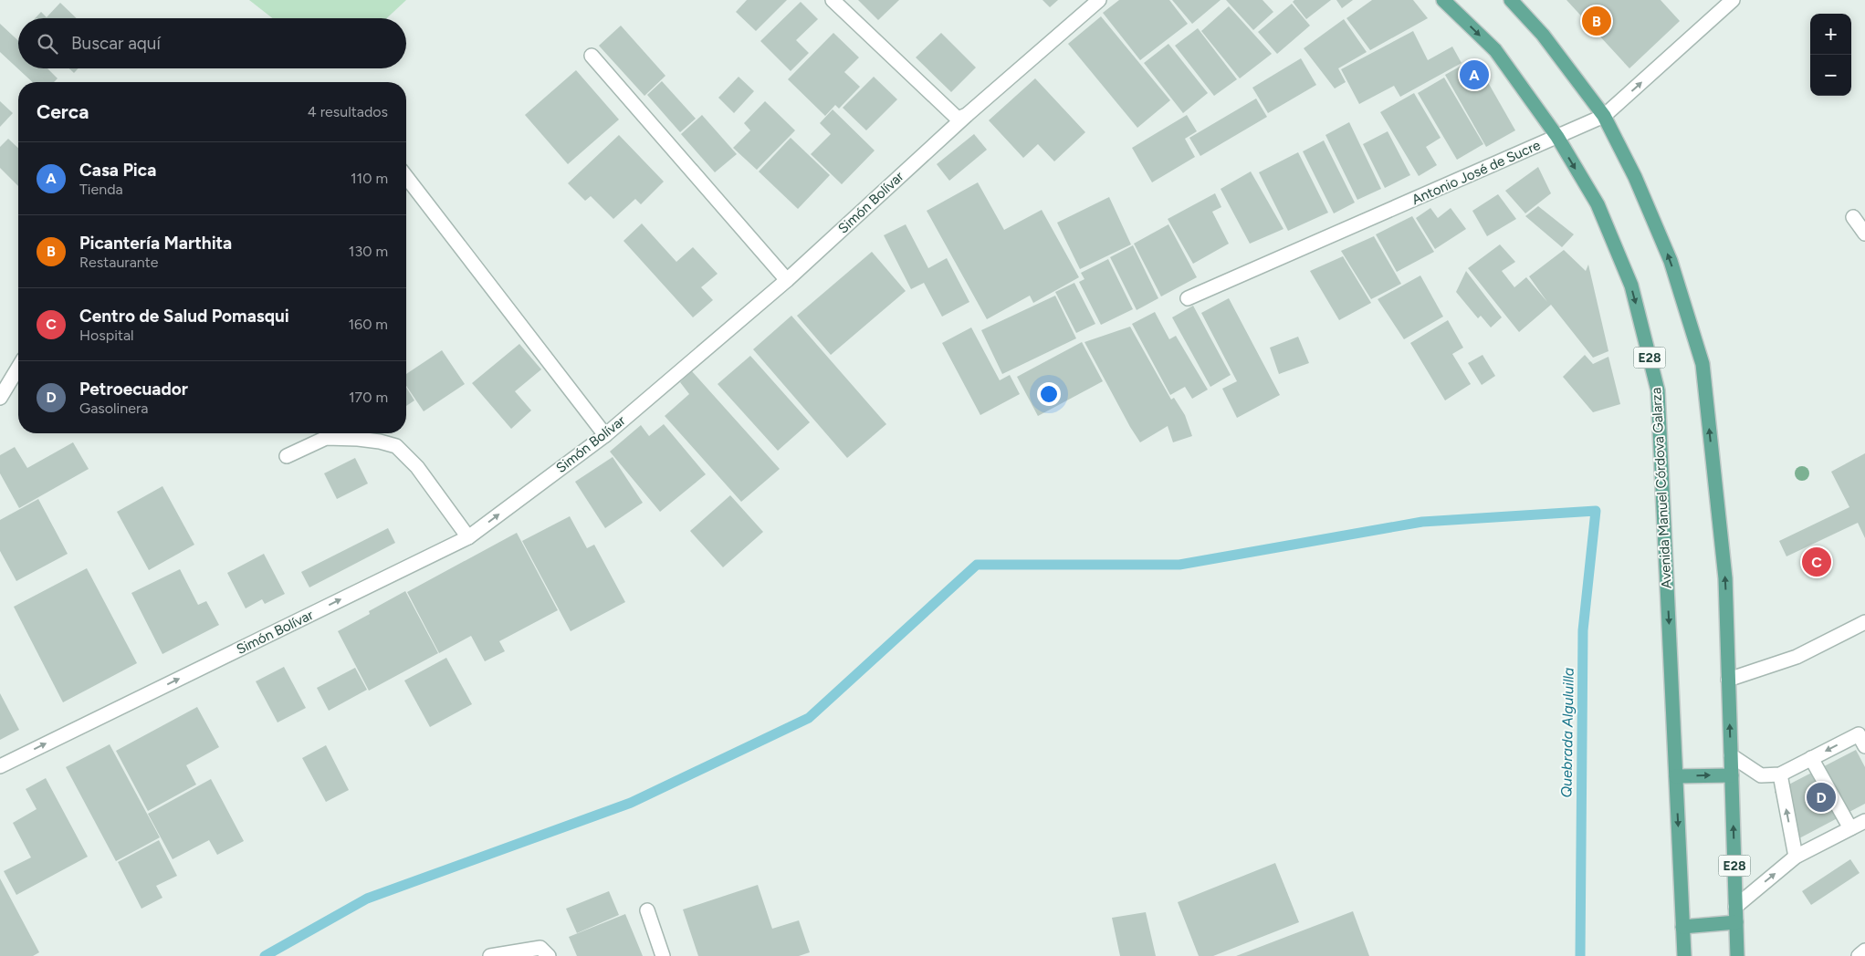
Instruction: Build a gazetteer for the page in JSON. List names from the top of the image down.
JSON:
{
  "streets": {
    "main road": ["E28", "Avenida Manuel Córdova Galarza"],
    "street": ["Antonio José de Sucre", "Simón Bolívar"]
  },
  "crossings": [
    ["Antonio José de Sucre", "E28"],
    ["Antonio José de Sucre", "Avenida Manuel Córdova Galarza"]
  ],
  "one_way": ["Simón Bolívar"],
  "water": ["Quebrada Alguluilla"],
  "page": {
    "pins": [
      "B",
      "A",
      "C",
      "D"
    ],
    "map_buttons": ["+", "−"],
    "search": "Buscar aquí",
    "heading": ["Cerca", "4 resultados"],
    "list": [
      {
        "mark": "A",
        "name": "Casa Pica",
        "note": "Tienda",
        "value": "110 m"
      },
      {
        "mark": "B",
        "name": "Picantería Marthita",
        "note": "Restaurante",
        "value": "130 m"
      },
      {
        "mark": "C",
        "name": "Centro de Salud Pomasqui",
        "note": "Hospital",
        "value": "160 m"
      },
      {
        "mark": "D",
        "name": "Petroecuador",
        "note": "Gasolinera",
        "value": "170 m"
      }
    ]
  }
}
